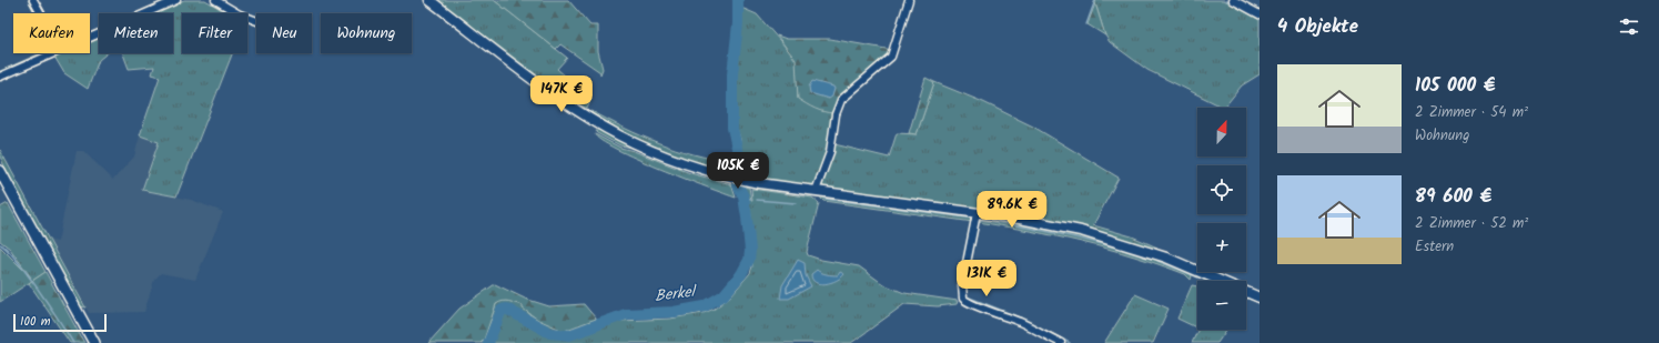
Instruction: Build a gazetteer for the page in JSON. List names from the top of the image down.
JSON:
{
  "water": ["Berkel"],
  "scale_bar": "100 m",
  "north": "top",
  "page": {
    "heading": "4 Objekte",
    "chip": [
      "Kaufen",
      "Mieten",
      "Filter",
      "Neu",
      "Wohnung"
    ],
    "list": [
      {
        "name": "105 000 €",
        "note": "2 Zimmer · 54 m² · Wohnung"
      },
      {
        "name": "89 600 €",
        "note": "2 Zimmer · 52 m² · Estern"
      }
    ],
    "price": [
      "147K €",
      "105K €",
      "89.6K €",
      "131K €"
    ],
    "map_buttons": ["+", "−"],
    "scale": "100 m"
  }
}
